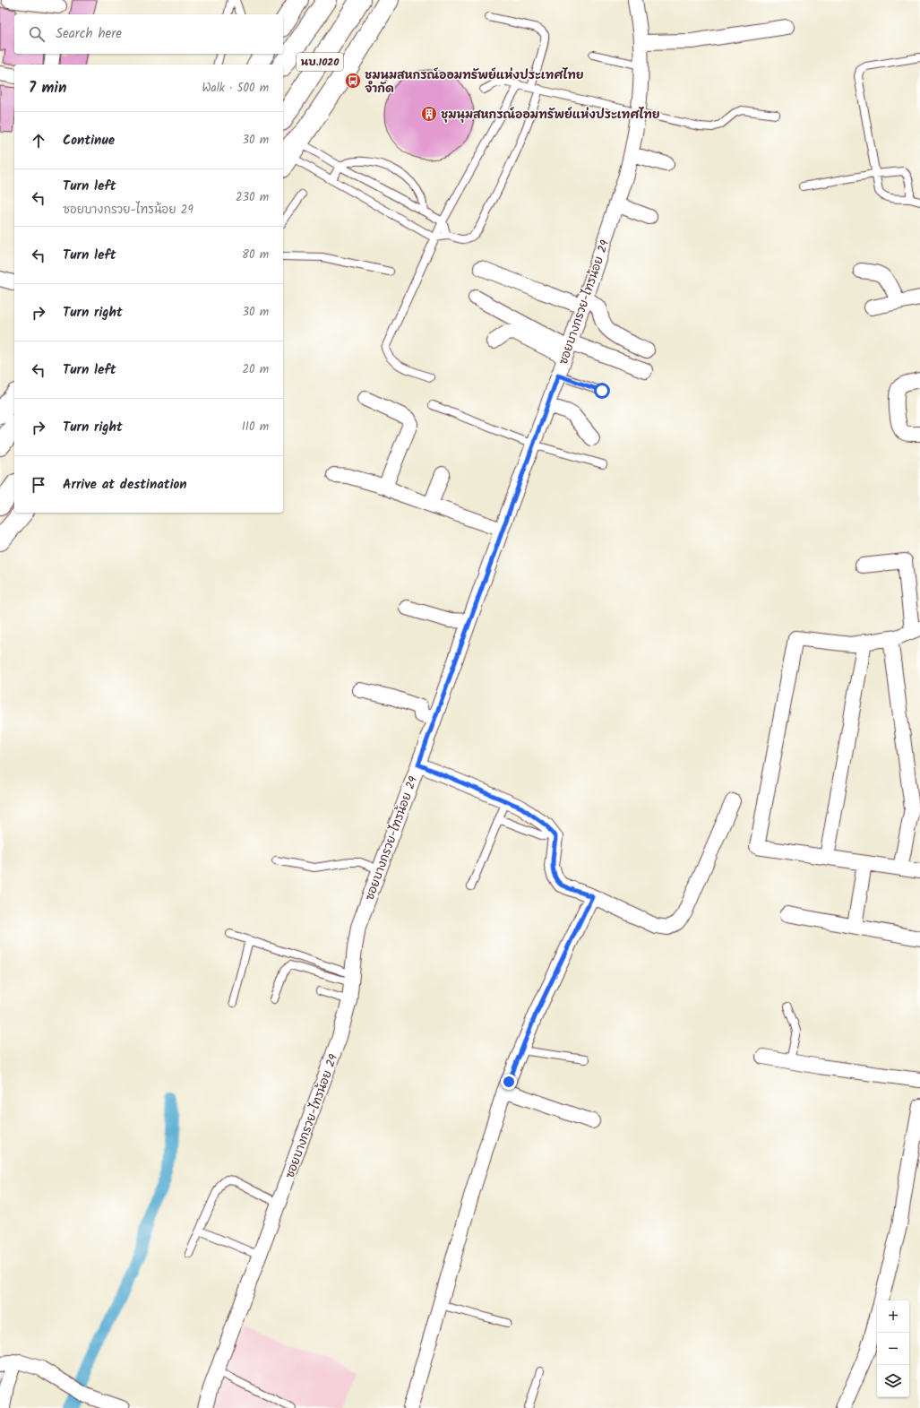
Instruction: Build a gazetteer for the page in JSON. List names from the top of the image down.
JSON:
{
  "streets": {
    "main road": ["นบ.1020"],
    "street": ["ซอยบางกรวย-ไทรน้อย 29"]
  },
  "places": {
    "bus stop": ["ชุมนุมสหกรณ์ออมทรัพย์แห่งประเทศไทย จำกัด"],
    "building": ["ชุมนุมสหกรณ์ออมทรัพย์แห่งประเทศไทย"]
  },
  "page": {
    "search": "Search here",
    "heading": ["7 min", "Walk · 500 m"],
    "list": [
      ["Continue", "30 m"],
      ["Turn left", "ซอยบางกรวย-ไทรน้อย 29", "230 m"],
      ["Turn left", "80 m"],
      ["Turn right", "30 m"],
      ["Turn left", "20 m"],
      ["Turn right", "110 m"],
      "Arrive at destination"
    ],
    "map_buttons": ["+", "−"]
  }
}
